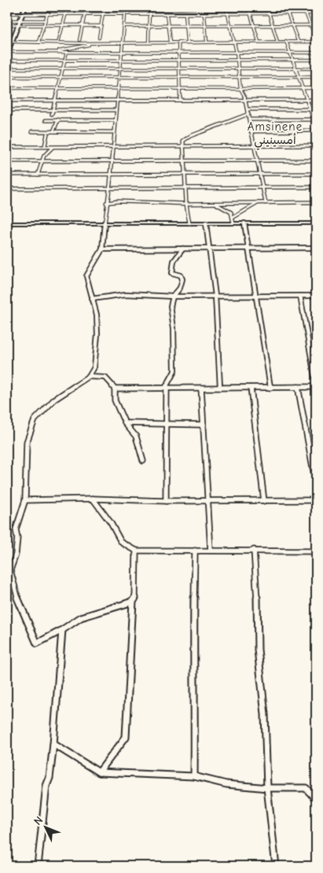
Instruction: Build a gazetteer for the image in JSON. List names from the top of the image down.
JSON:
{
  "districts": ["Amsinene أمسينيني"],
  "north": "top left"
}
